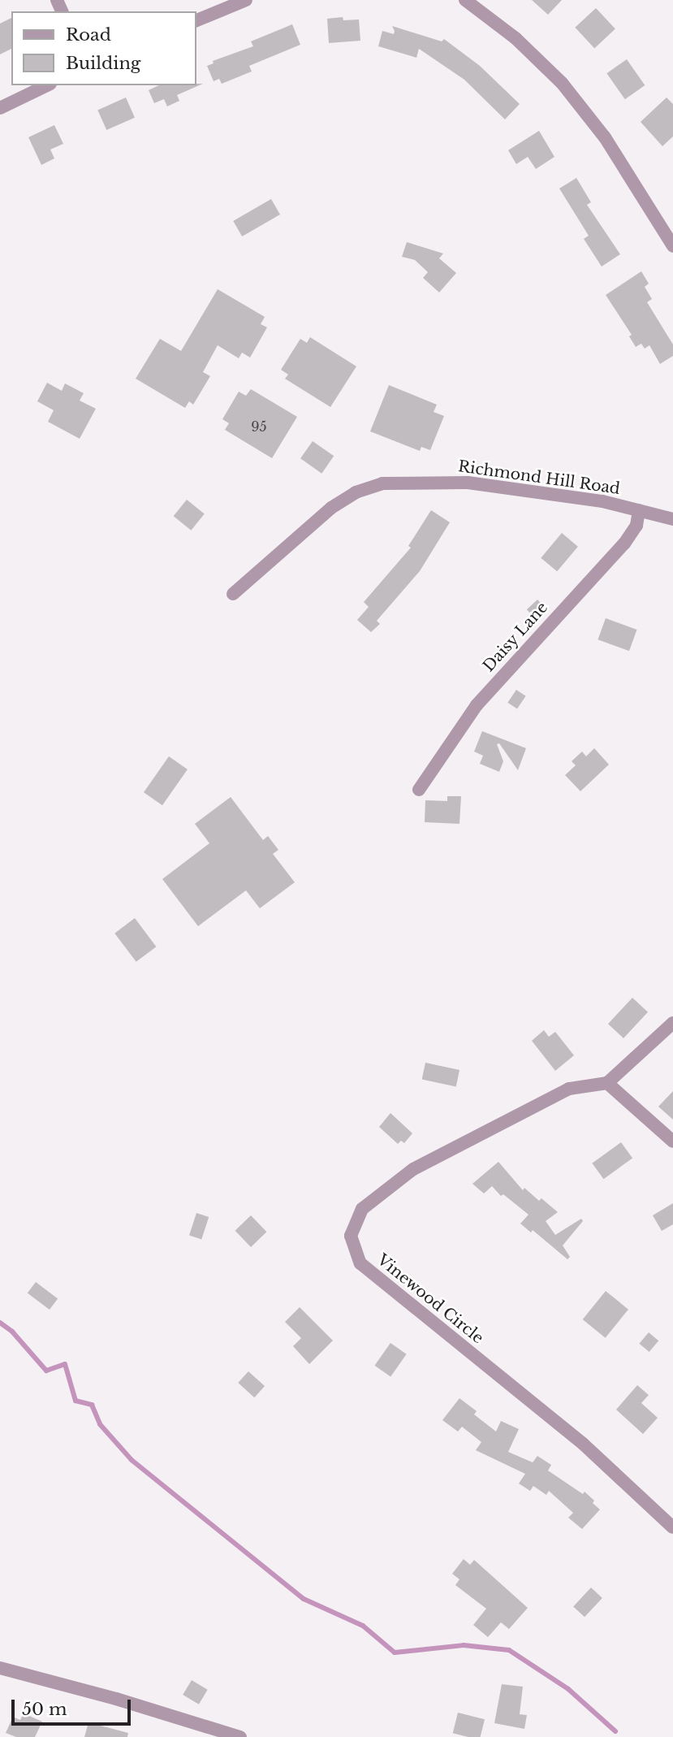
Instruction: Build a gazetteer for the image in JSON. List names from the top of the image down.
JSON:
{
  "streets": {
    "street": ["Richmond Hill Road", "Daisy Lane", "Vinewood Circle"]
  },
  "crossings": [
    ["Richmond Hill Road", "Daisy Lane"]
  ],
  "house_numbers": ["95"],
  "legend": ["Road", "Building"],
  "scale_bar": "50 m"
}
